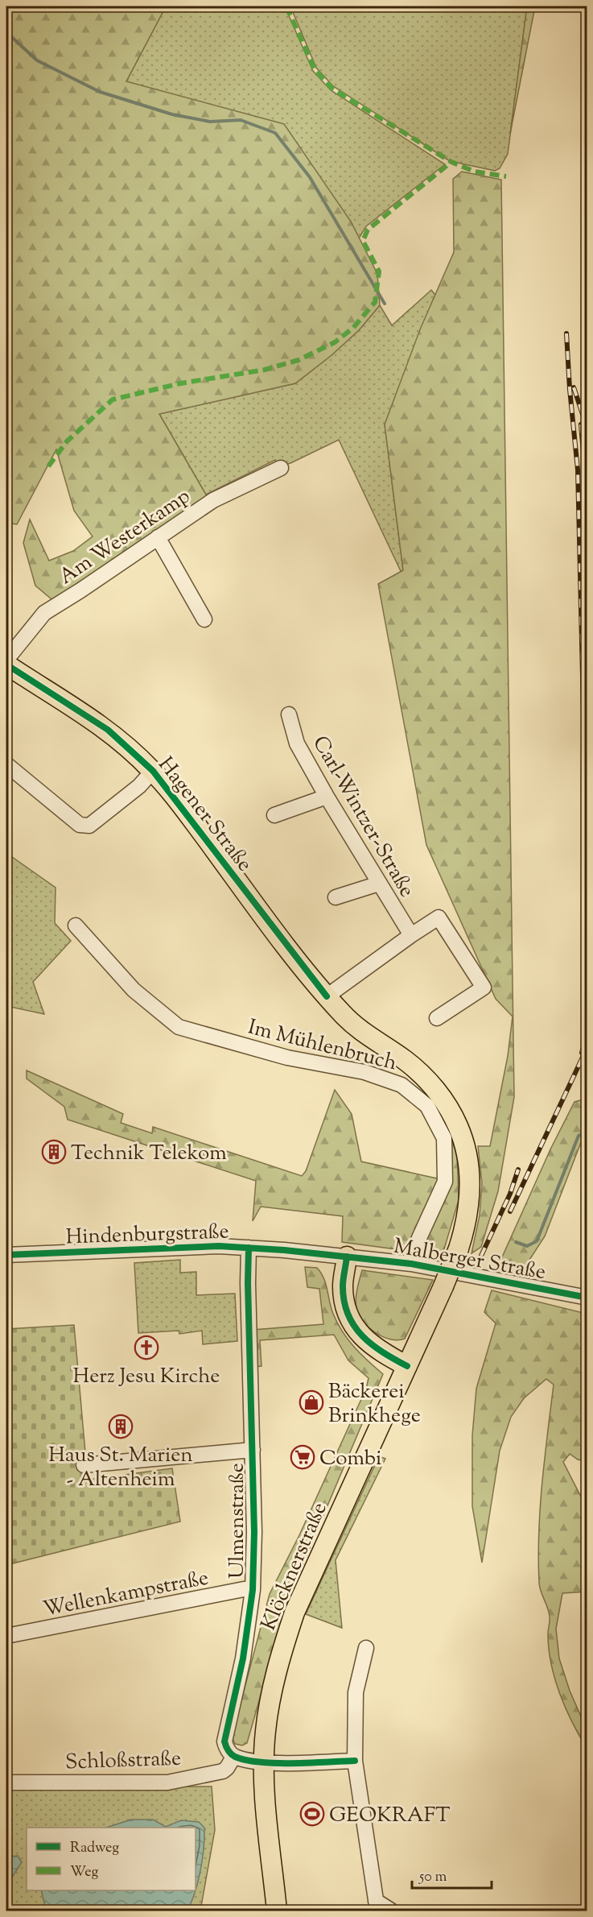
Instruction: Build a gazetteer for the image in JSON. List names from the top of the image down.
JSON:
{
  "streets": {
    "main road": ["Hagener Straße", "Klöcknerstraße"],
    "street": [
      "Am Westerkamp",
      "Carl-Wintzer-Straße",
      "Im Mühlenbruch",
      "Hindenburgstraße",
      "Malberger Straße",
      "Ulmenstraße",
      "Wellenkampstraße",
      "Schloßstraße"
    ]
  },
  "crossings": [
    ["Am Westerkamp", "Hagener Straße"],
    ["Hagener Straße", "Klöcknerstraße"],
    ["Im Mühlenbruch", "Malberger Straße"],
    ["Hindenburgstraße", "Malberger Straße"],
    ["Hindenburgstraße", "Ulmenstraße"],
    ["Ulmenstraße", "Wellenkampstraße"],
    ["Ulmenstraße", "Schloßstraße"]
  ],
  "places": {
    "building": ["Technik Telekom", "Haus St. Marien - Altenheim"],
    "church": ["Herz Jesu Kirche"],
    "shop": ["Bäckerei Brinkhege"],
    "supermarket": ["Combi"],
    "sports": ["GEOKRAFT"]
  },
  "legend": ["Radweg", "Weg"],
  "scale_bar": "50 m"
}
